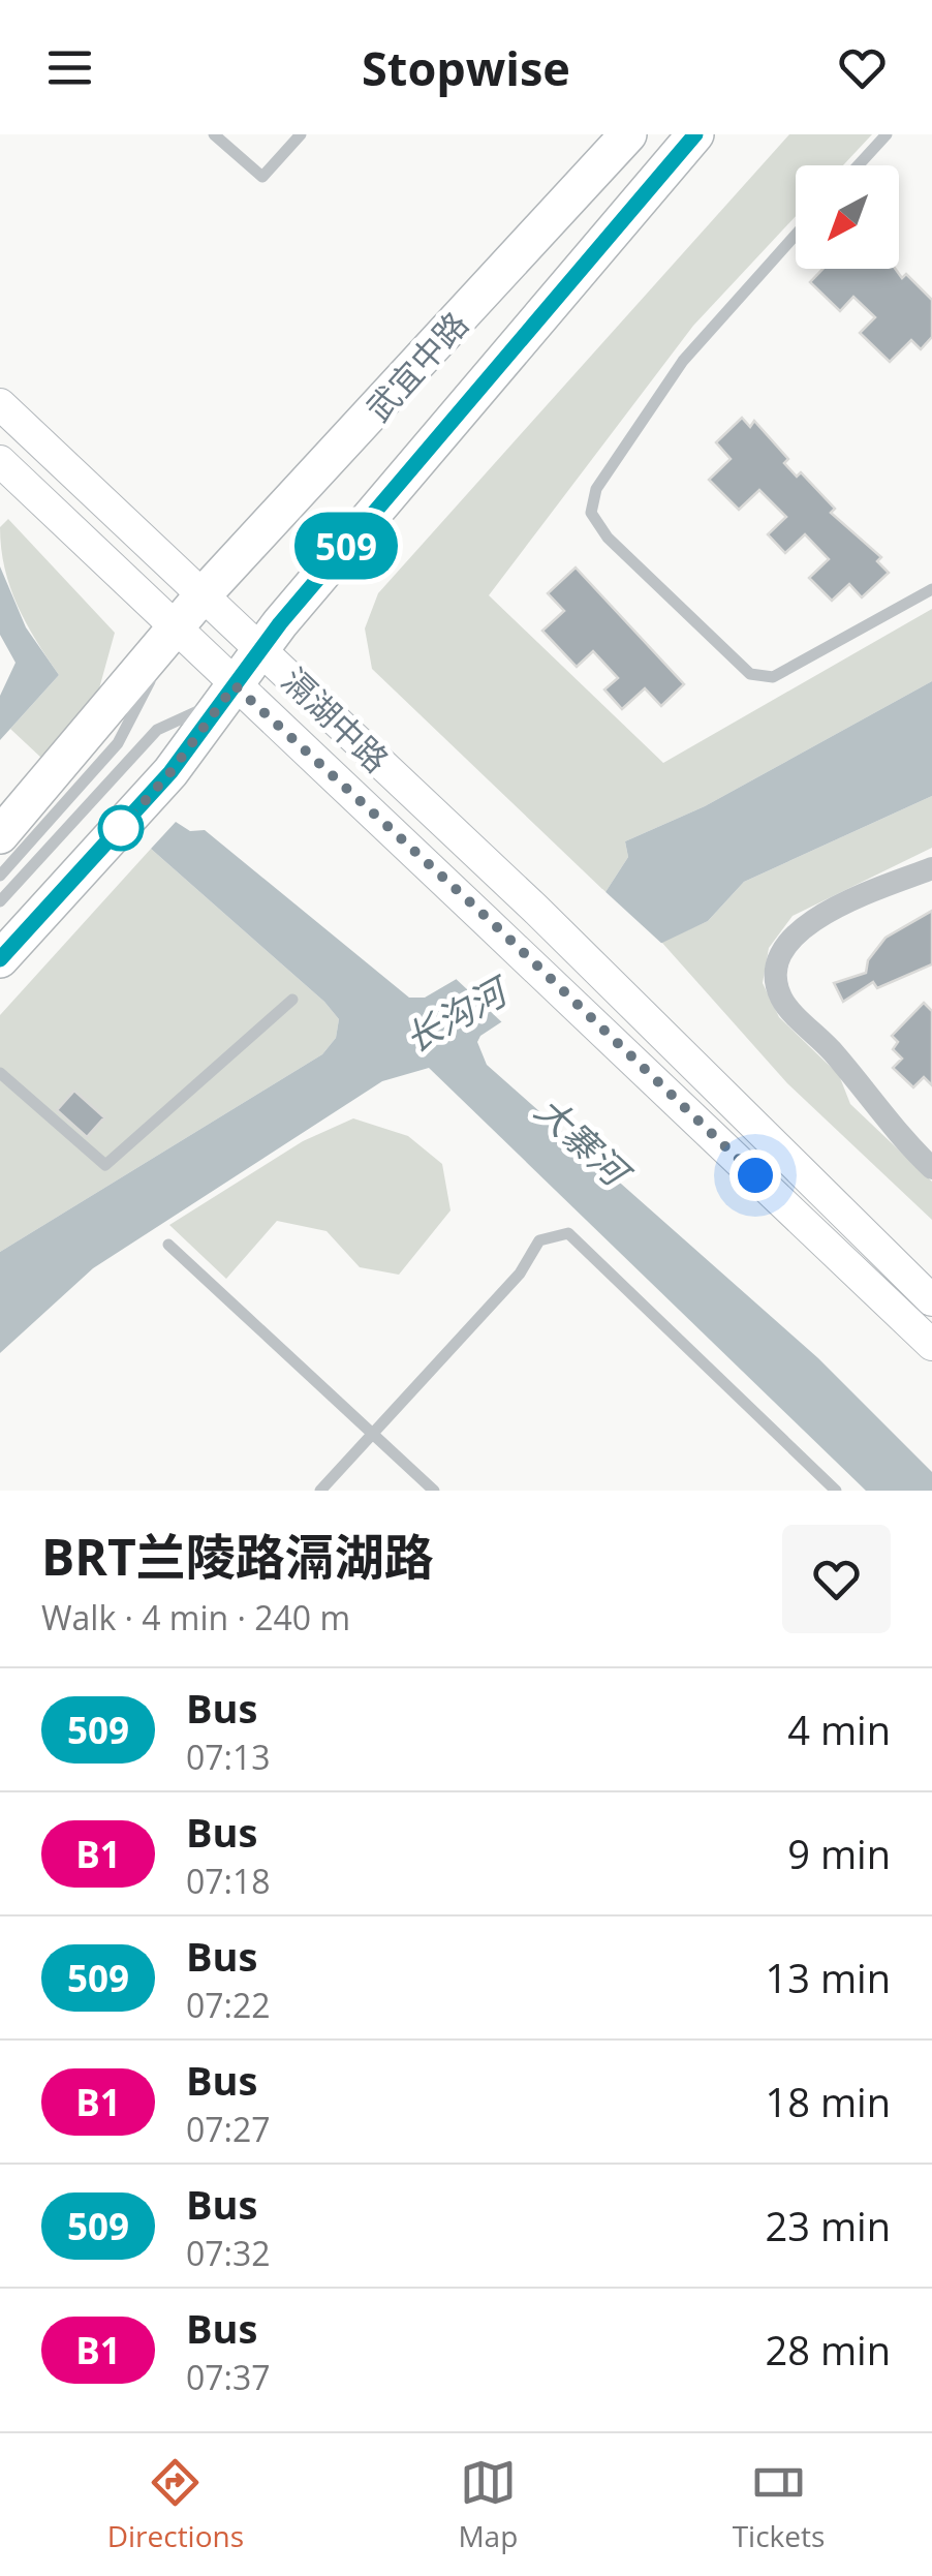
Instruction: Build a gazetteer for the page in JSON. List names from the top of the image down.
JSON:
{
  "streets": {
    "main road": ["武宜中路", "滆湖中路"]
  },
  "crossings": [
    ["武宜中路", "滆湖中路"]
  ],
  "water": ["长沟河", "大寨河"],
  "lines": ["bus line 509"],
  "north": "bottom left",
  "page": {
    "header": "Stopwise",
    "on_map": "509",
    "heading": ["BRT兰陵路滆湖路", "Walk · 4 min · 240 m"],
    "list": [
      {
        "mark": "509",
        "name": "Bus",
        "note": "07:13",
        "value": "4 min"
      },
      {
        "mark": "B1",
        "name": "Bus",
        "note": "07:18",
        "value": "9 min"
      },
      {
        "mark": "509",
        "name": "Bus",
        "note": "07:22",
        "value": "13 min"
      },
      {
        "mark": "B1",
        "name": "Bus",
        "note": "07:27",
        "value": "18 min"
      },
      {
        "mark": "509",
        "name": "Bus",
        "note": "07:32",
        "value": "23 min"
      },
      {
        "mark": "B1",
        "name": "Bus",
        "note": "07:37",
        "value": "28 min"
      }
    ],
    "tabs": ["Directions", "Map", "Tickets"]
  }
}
